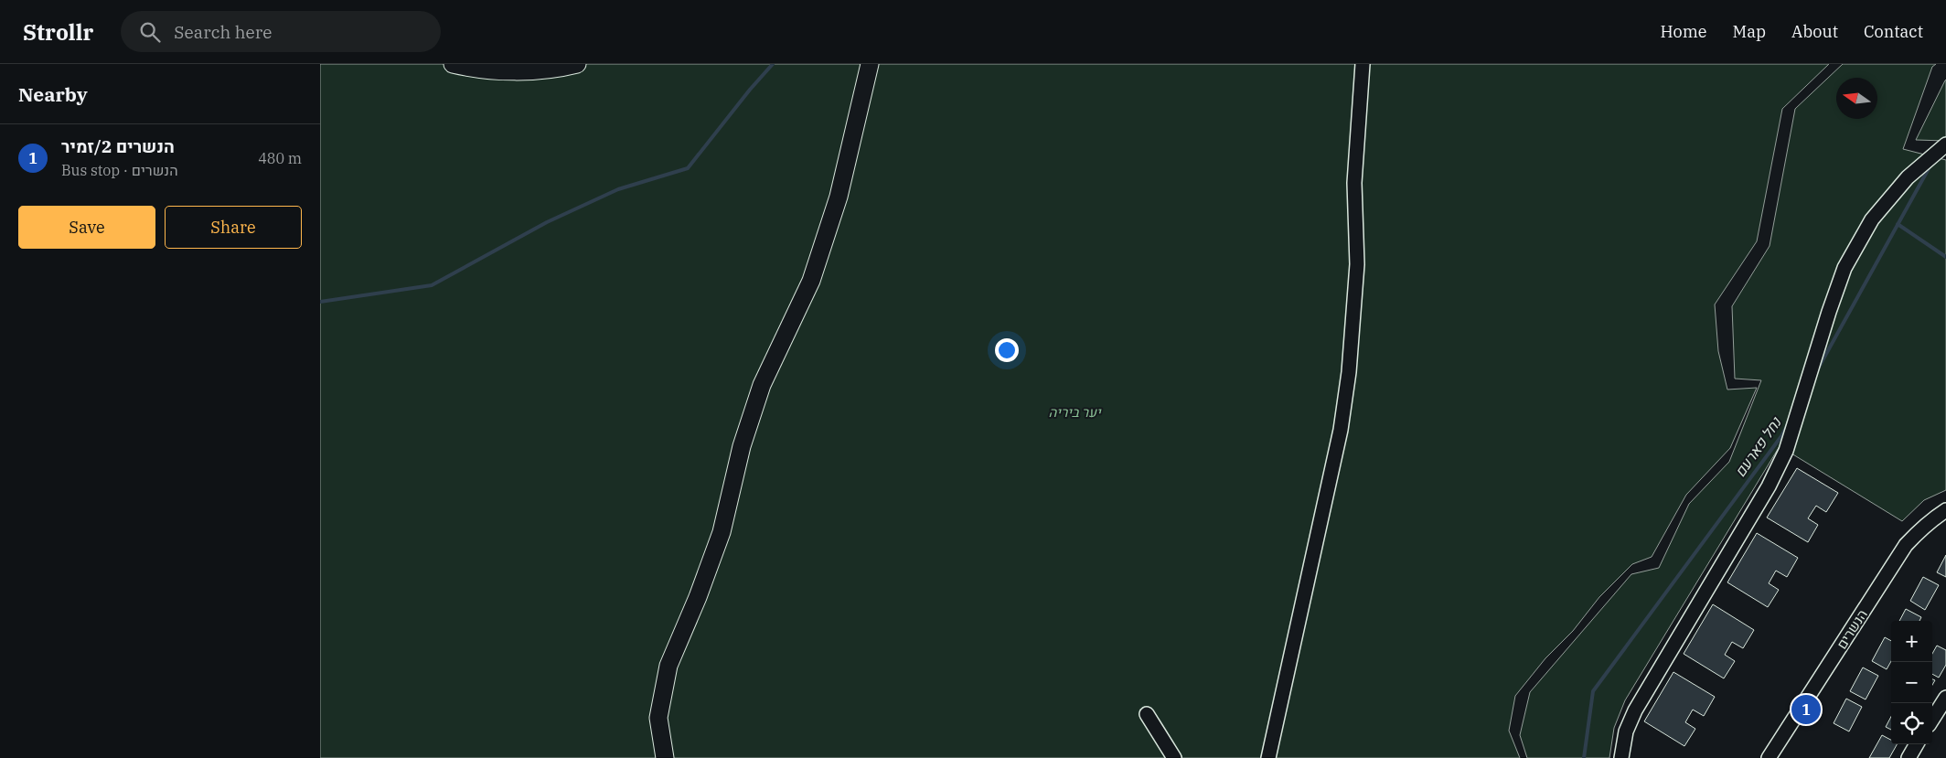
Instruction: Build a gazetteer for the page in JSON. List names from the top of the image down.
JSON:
{
  "streets": {
    "street": ["הנשרים"]
  },
  "water": ["נחל פארעם"],
  "parks": ["יער ביריה"],
  "north": "left",
  "page": {
    "header": "Strollr",
    "search": "Search here",
    "nav": [
      "Home",
      "Map",
      "About",
      "Contact"
    ],
    "heading": "Nearby",
    "list": [
      {
        "mark": "1",
        "name": "הנשרים 2/זמיר",
        "note": "Bus stop · הנשרים",
        "value": "480 m"
      }
    ],
    "buttons": ["Save", "Share"],
    "map_buttons": ["+", "−"],
    "pins": "1"
  }
}
